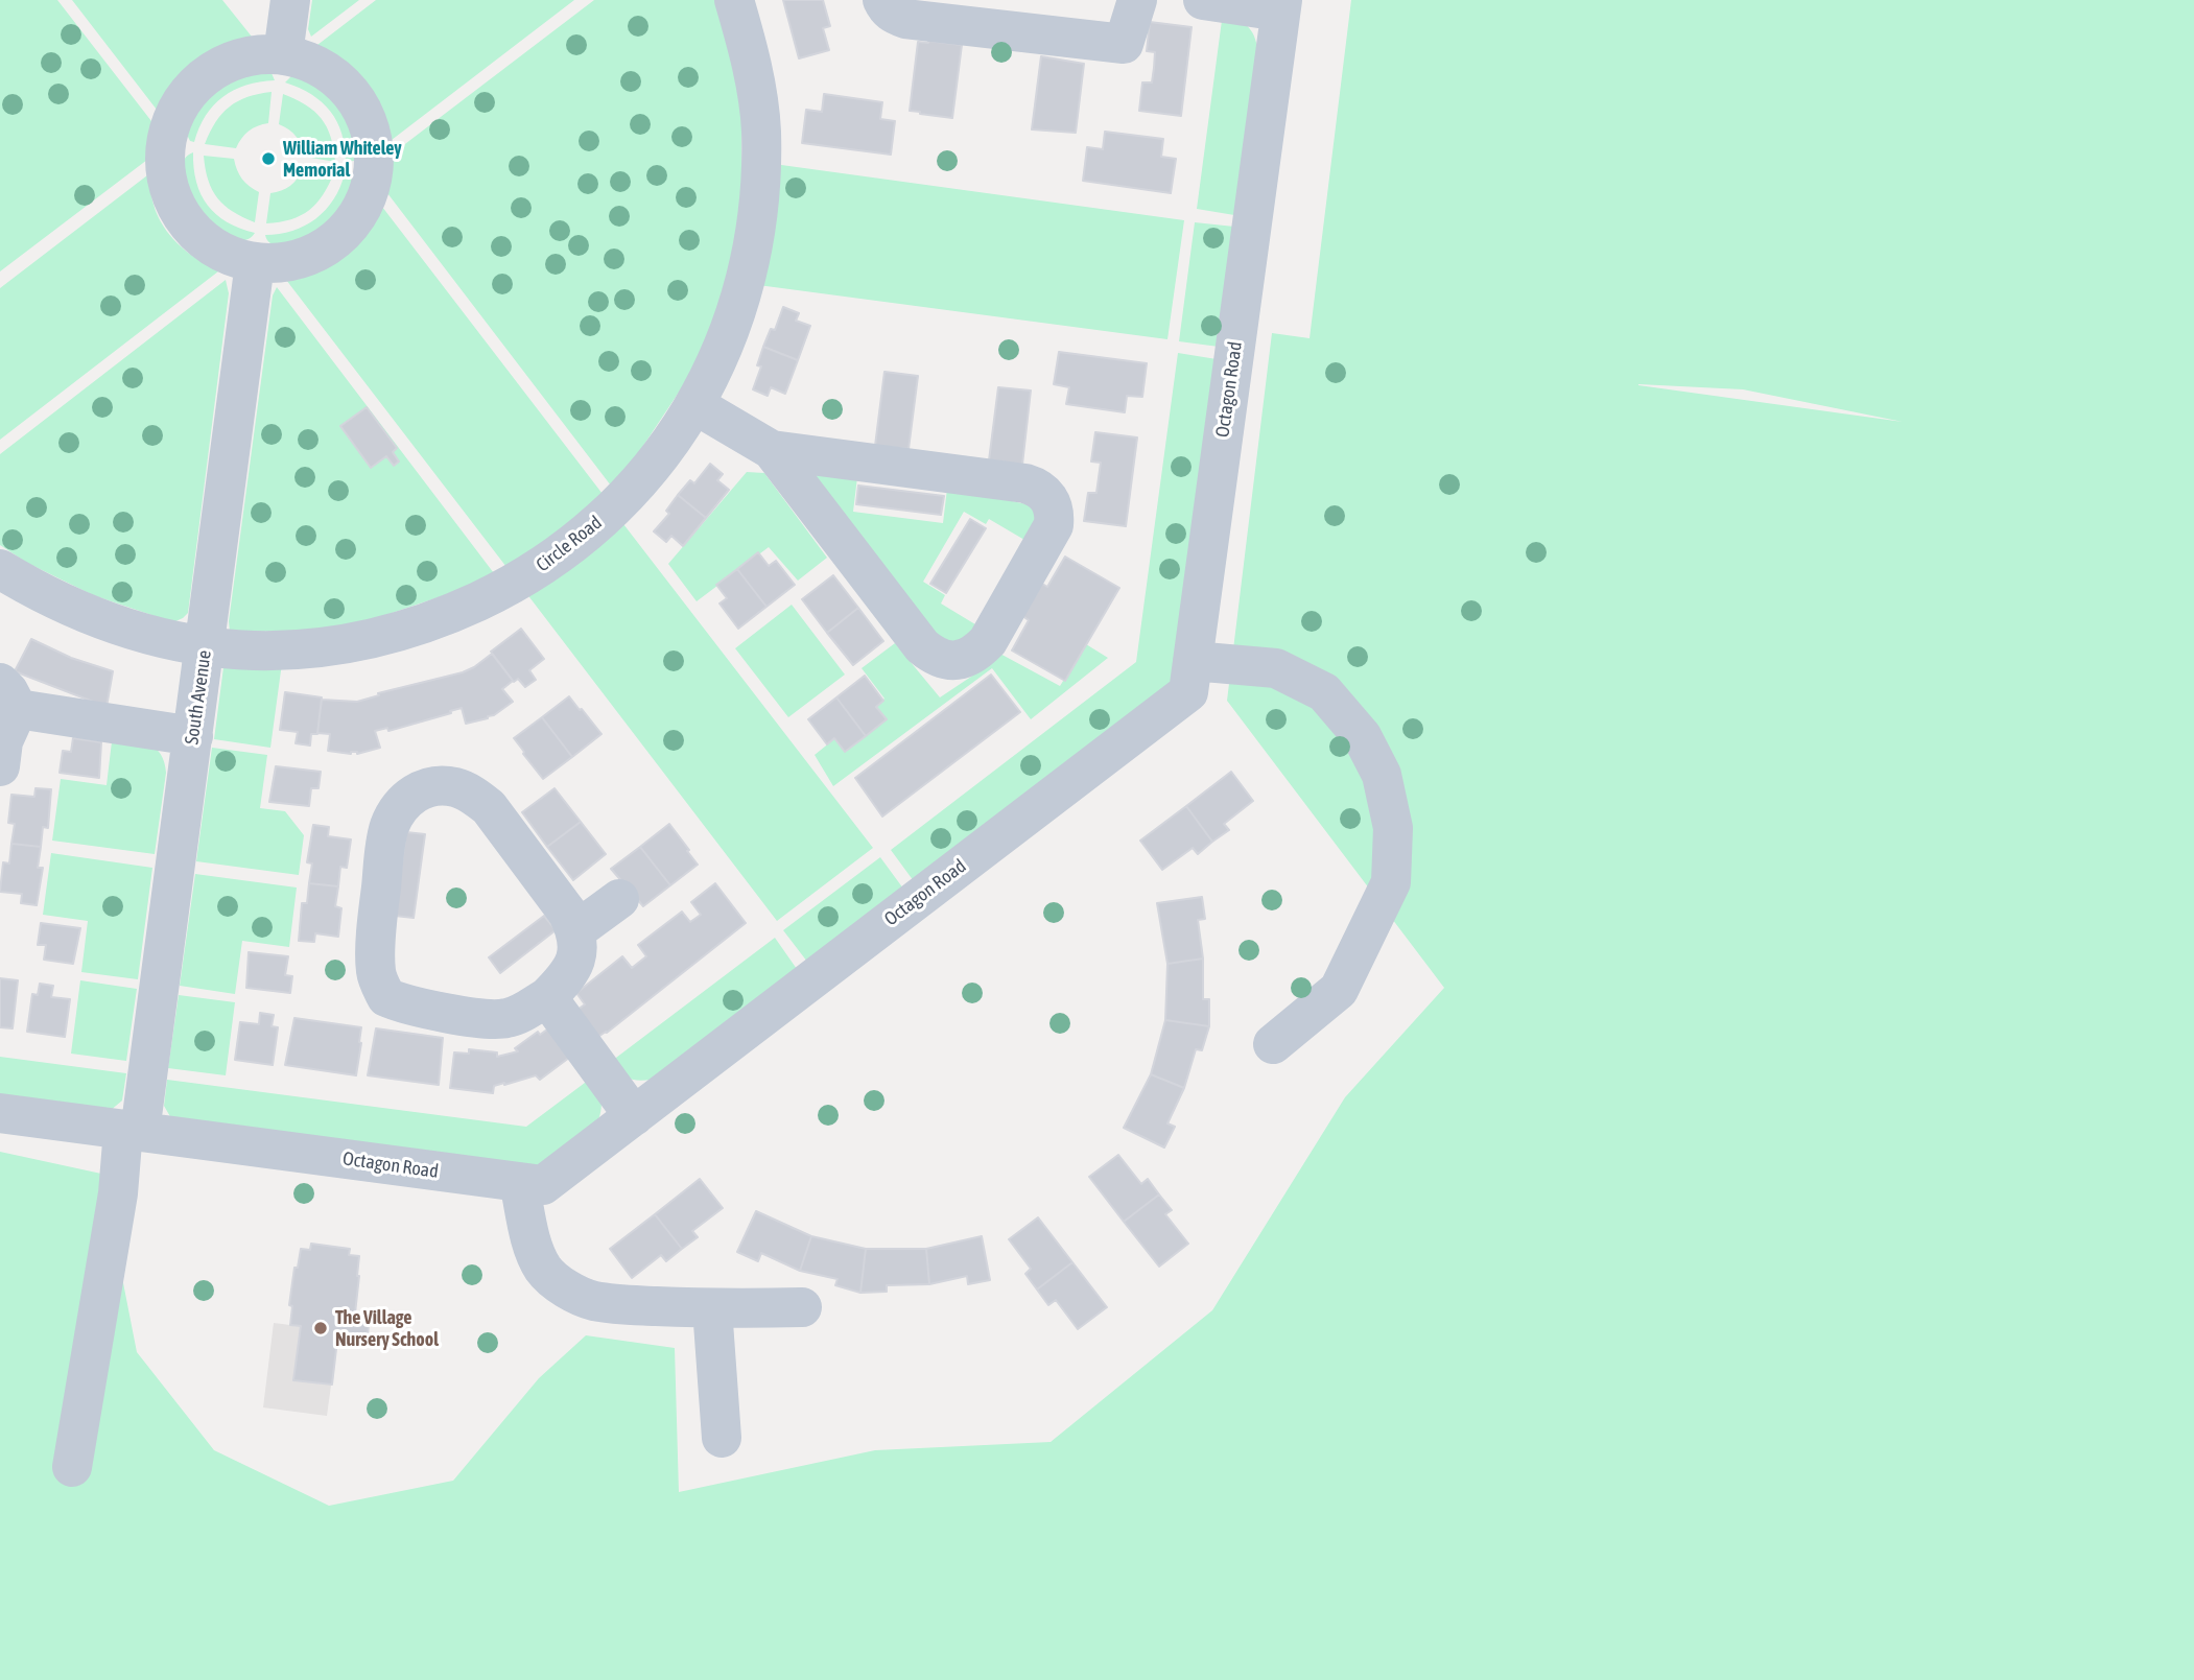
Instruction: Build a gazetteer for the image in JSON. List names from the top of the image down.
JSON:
{
  "streets": {
    "street": ["Octagon Road", "Circle Road", "South Avenue"]
  },
  "crossings": [
    ["Octagon Road", "South Avenue"],
    ["Circle Road", "South Avenue"]
  ],
  "places": ["William Whiteley Memorial", "The Village Nursery School"]
}
